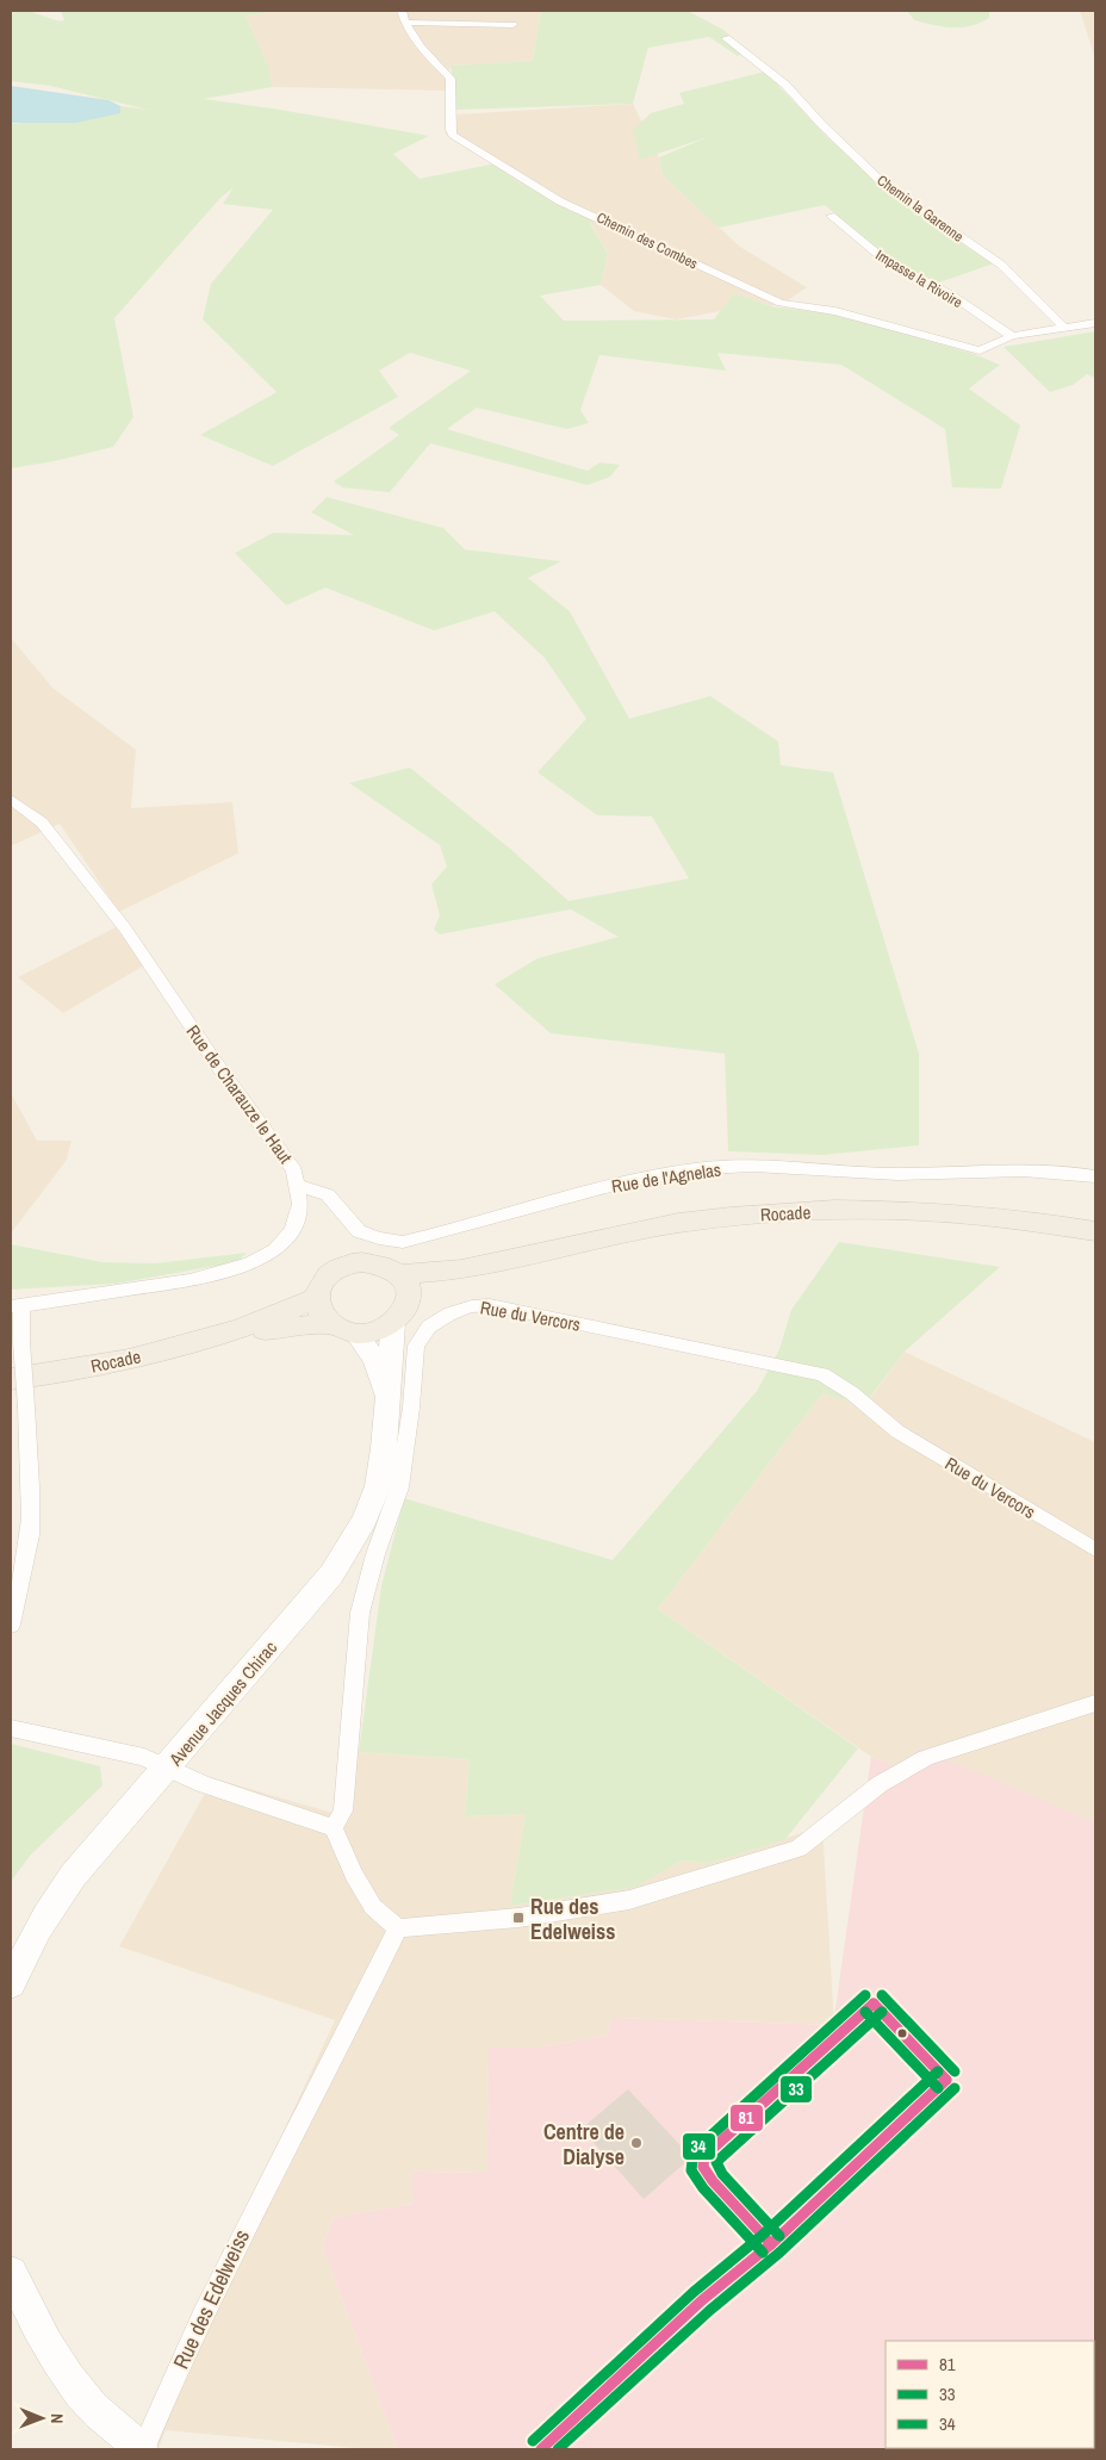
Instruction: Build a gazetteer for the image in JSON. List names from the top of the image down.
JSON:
{
  "streets": {
    "main road": ["Rocade"],
    "street": [
      "Chemin la Garenne",
      "Chemin des Combes",
      "Impasse la Rivoire",
      "Rue de Charauze le Haut",
      "Rue de l'Agnelas",
      "Rue du Vercors",
      "Avenue Jacques Chirac",
      "Rue des Edelweiss"
    ]
  },
  "crossings": [
    ["Chemin des Combes", "Impasse la Rivoire"],
    ["Rue de Charauze le Haut", "Rue de l'Agnelas"],
    ["Rocade", "Avenue Jacques Chirac"]
  ],
  "places": {
    "transit": ["Rue des Edelweiss"],
    "other": ["Centre de Dialyse"]
  },
  "lines": ["transit line 34", "transit line 81", "transit line 33"],
  "legend": ["81", "33", "34"],
  "north": "right"
}
